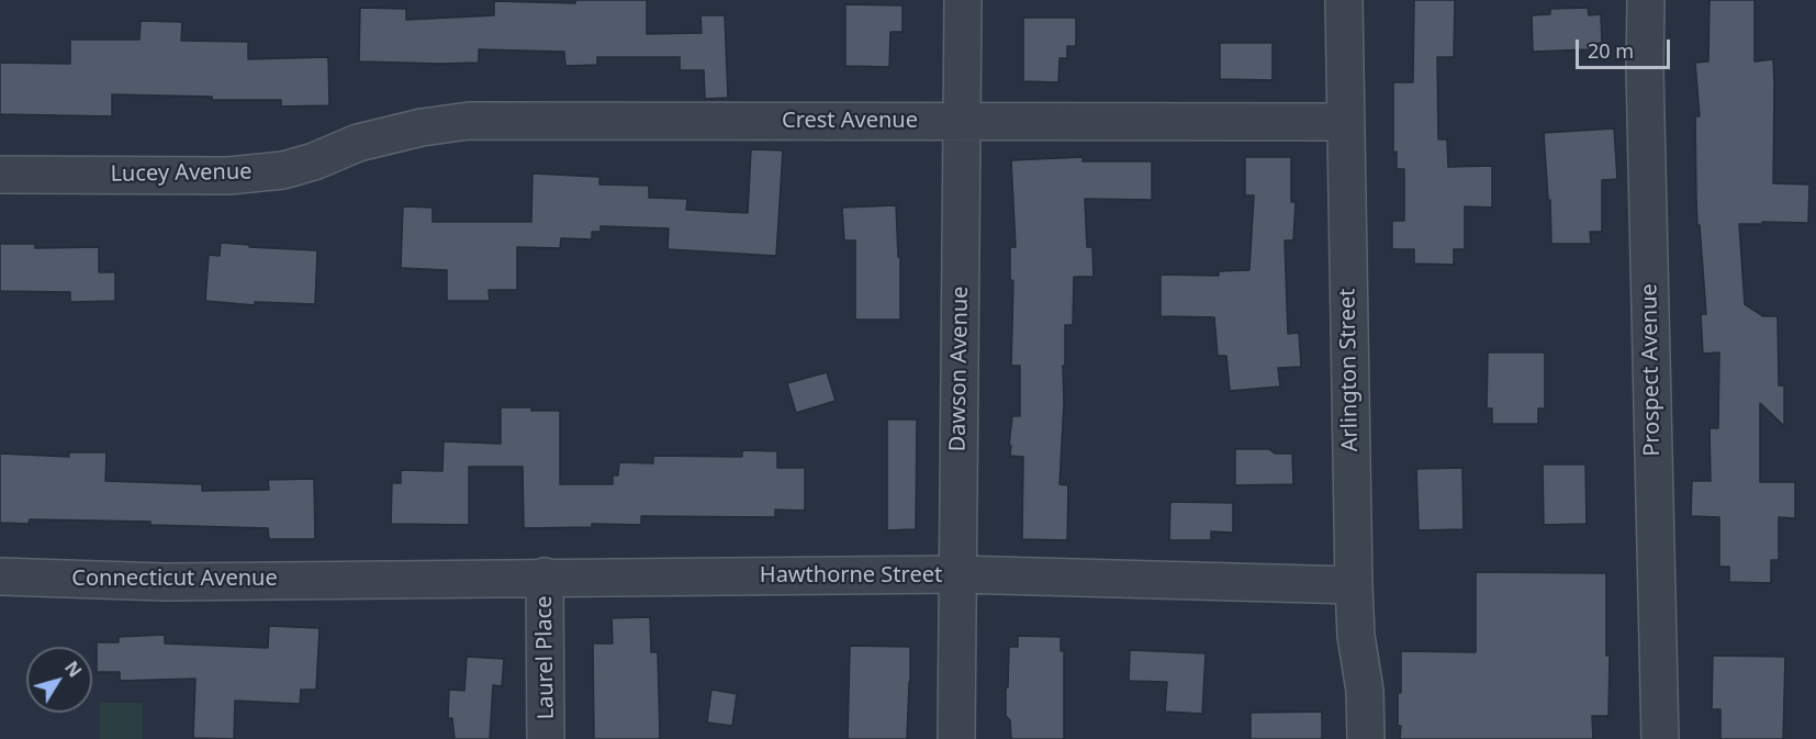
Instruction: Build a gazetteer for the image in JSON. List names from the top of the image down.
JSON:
{
  "streets": {
    "street": [
      "Crest Avenue",
      "Lucey Avenue",
      "Dawson Avenue",
      "Arlington Street",
      "Prospect Avenue",
      "Hawthorne Street",
      "Connecticut Avenue",
      "Laurel Place"
    ]
  },
  "crossings": [
    ["Crest Avenue", "Lucey Avenue"],
    ["Crest Avenue", "Dawson Avenue"],
    ["Crest Avenue", "Arlington Street"],
    ["Dawson Avenue", "Hawthorne Street"],
    ["Arlington Street", "Hawthorne Street"],
    ["Hawthorne Street", "Connecticut Avenue"],
    ["Hawthorne Street", "Laurel Place"]
  ],
  "scale_bar": "20 m",
  "north": "top right"
}
